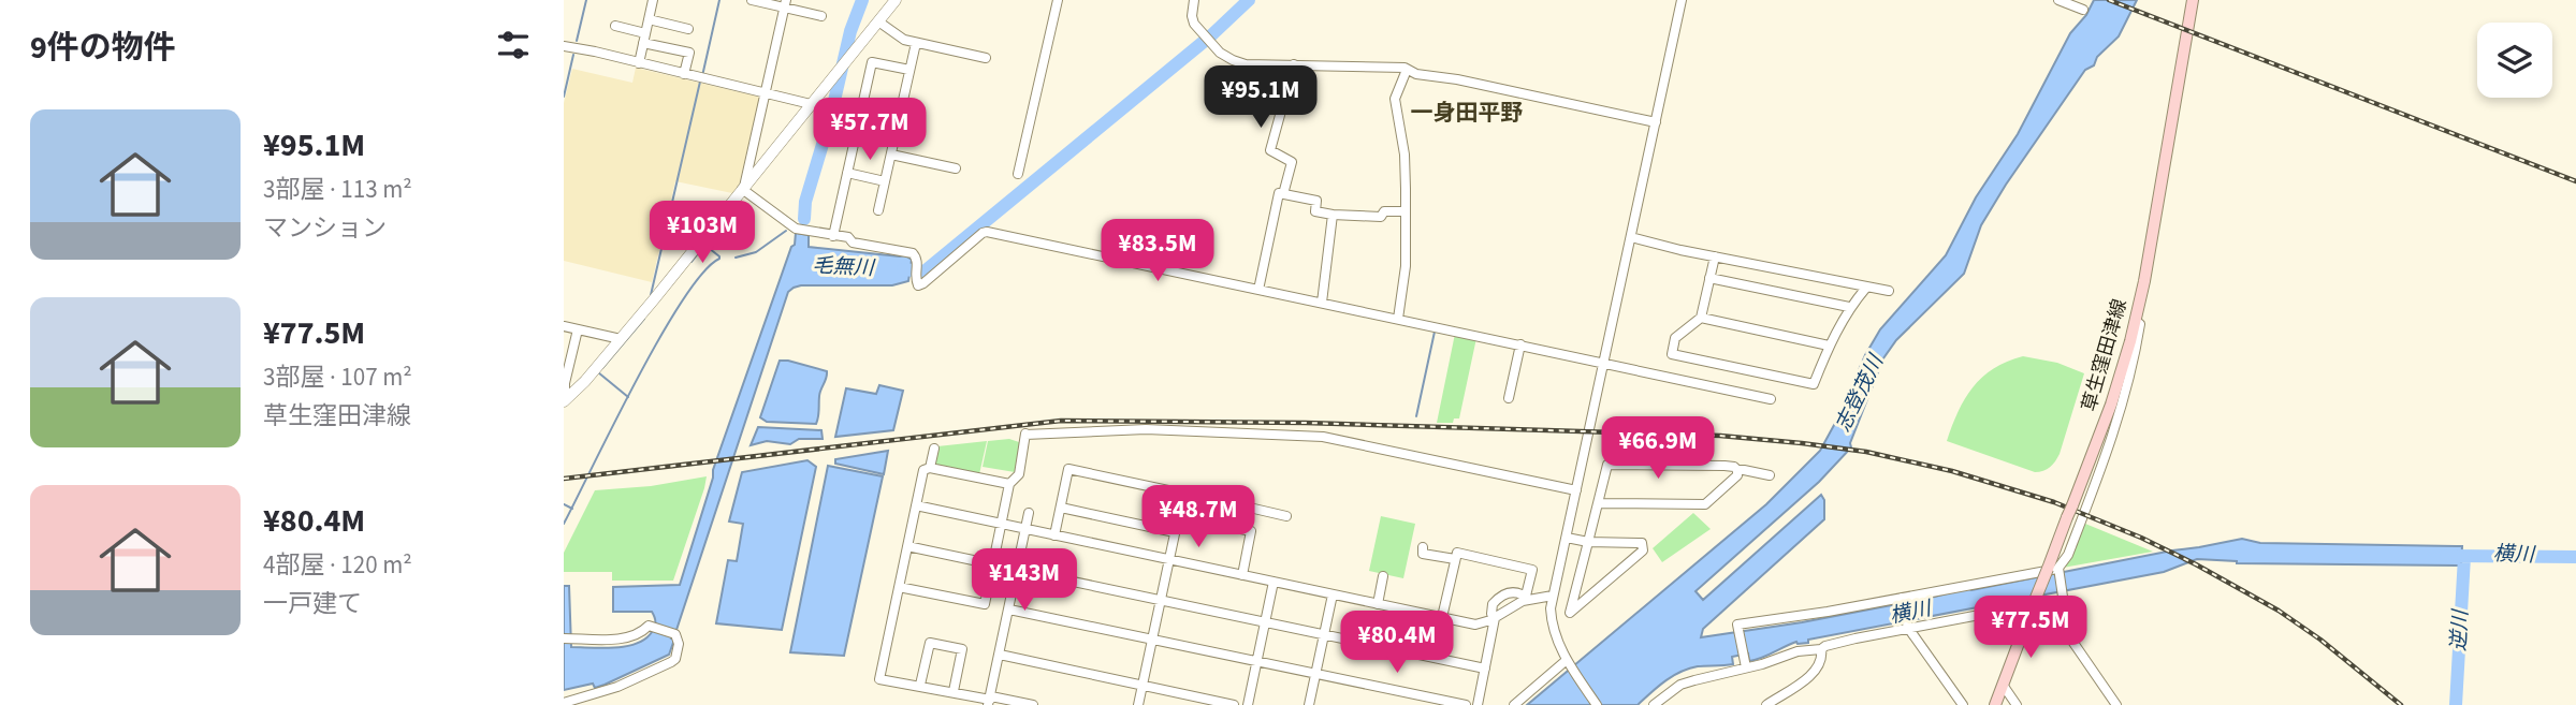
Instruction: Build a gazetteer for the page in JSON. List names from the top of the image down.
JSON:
{
  "streets": {
    "main road": ["草生窪田津線"]
  },
  "districts": ["一身田平野"],
  "water": [
    "毛無川",
    "志登茂川",
    "横川",
    "逆川"
  ],
  "page": {
    "heading": "9件の物件",
    "price": [
      "¥95.1M",
      "¥57.7M",
      "¥103M",
      "¥83.5M",
      "¥66.9M",
      "¥48.7M",
      "¥143M",
      "¥77.5M",
      "¥80.4M"
    ],
    "list": [
      {
        "name": "¥95.1M",
        "note": "3部屋 · 113 m² · マンション"
      },
      {
        "name": "¥77.5M",
        "note": "3部屋 · 107 m² · 草生窪田津線"
      },
      {
        "name": "¥80.4M",
        "note": "4部屋 · 120 m² · 一戸建て"
      }
    ]
  }
}
